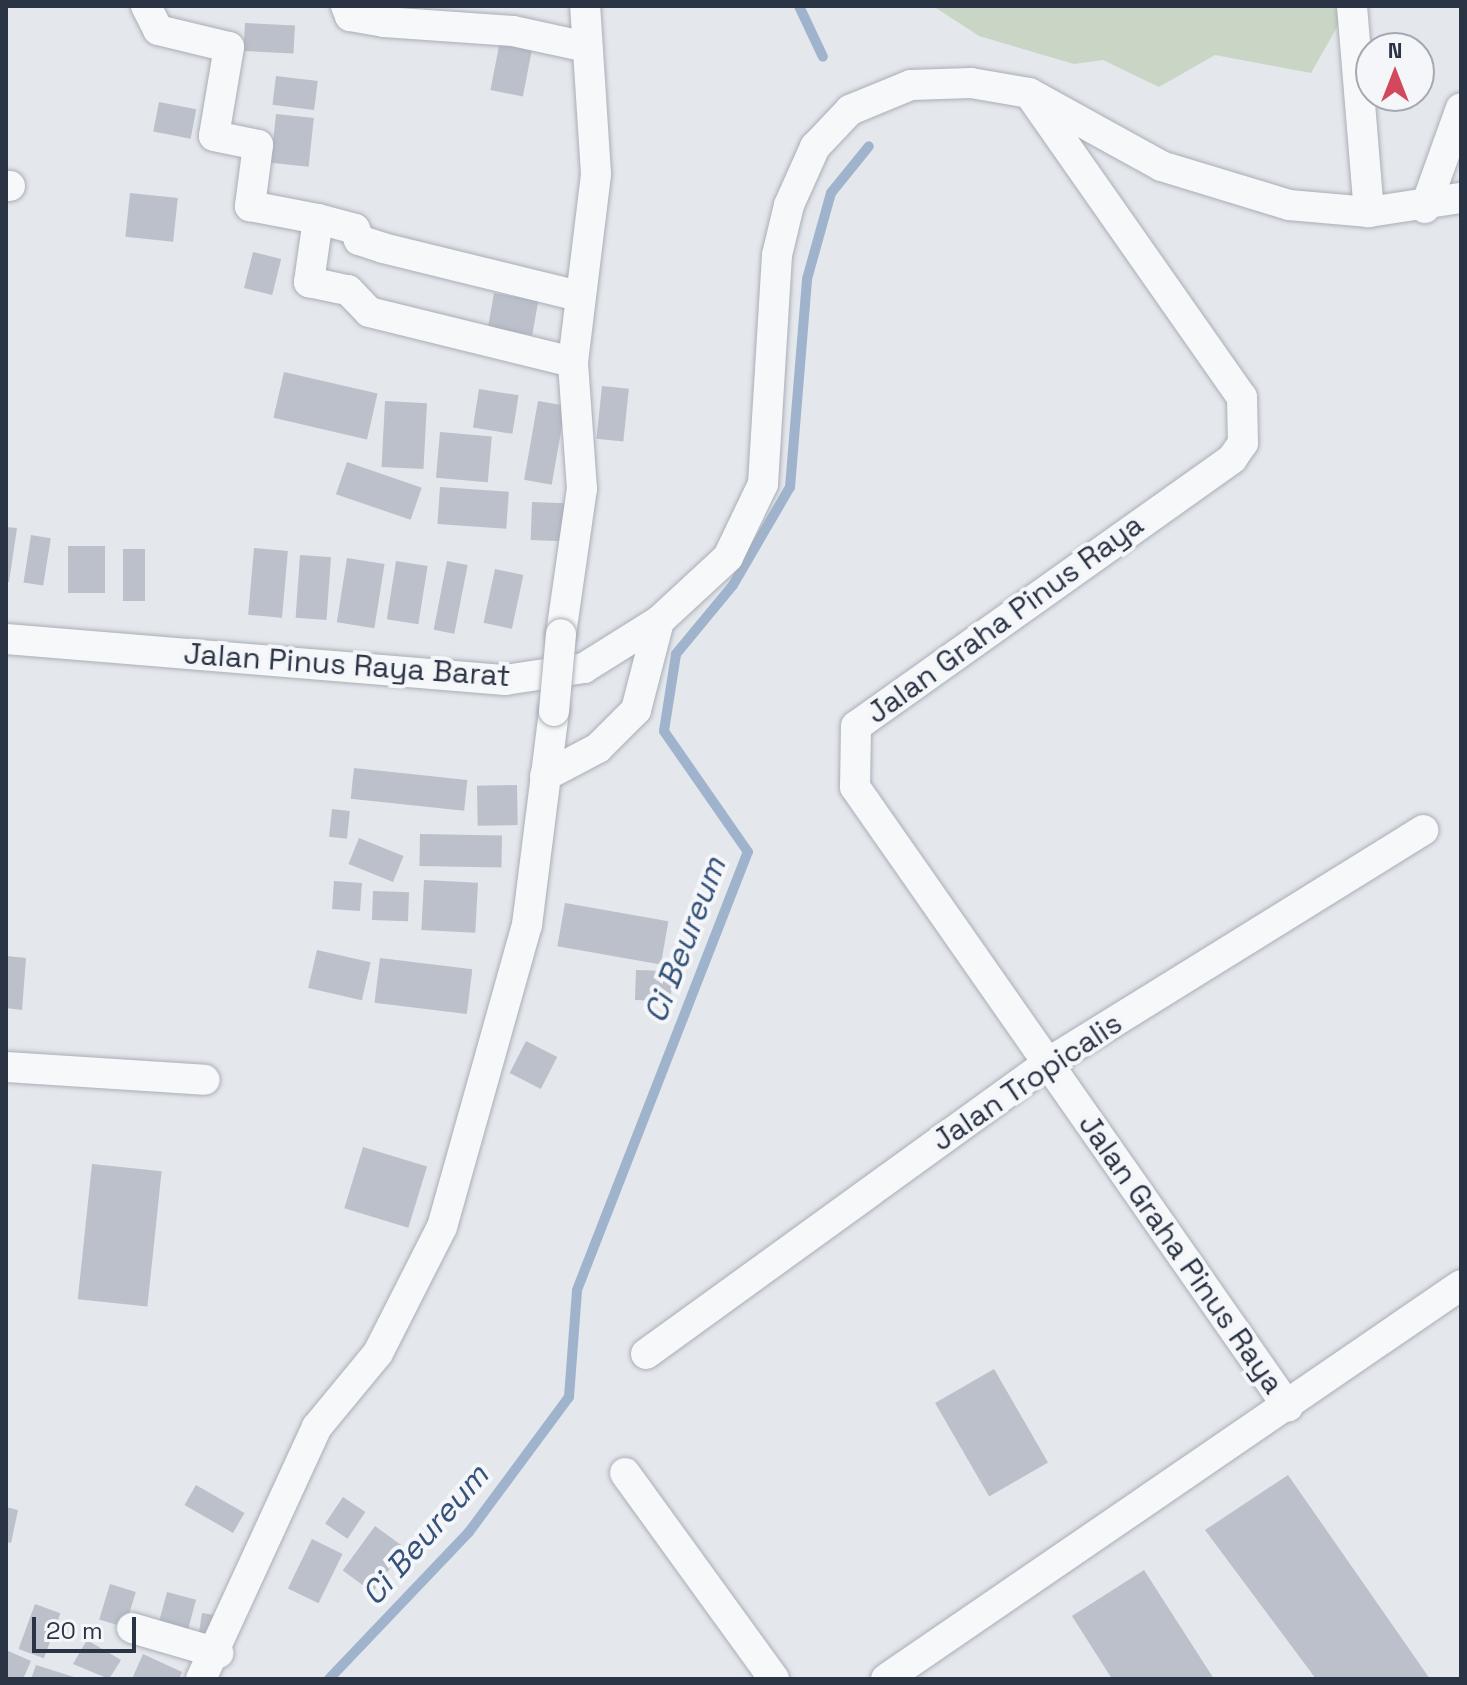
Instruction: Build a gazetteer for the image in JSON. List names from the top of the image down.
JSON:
{
  "streets": {
    "street": ["Jalan Graha Pinus Raya", "Jalan Pinus Raya Barat", "Jalan Tropicalis"]
  },
  "crossings": [
    ["Jalan Graha Pinus Raya", "Jalan Pinus Raya Barat"],
    ["Jalan Graha Pinus Raya", "Jalan Tropicalis"]
  ],
  "water": ["Ci Beureum"],
  "scale_bar": "20 m",
  "north": "top"
}
